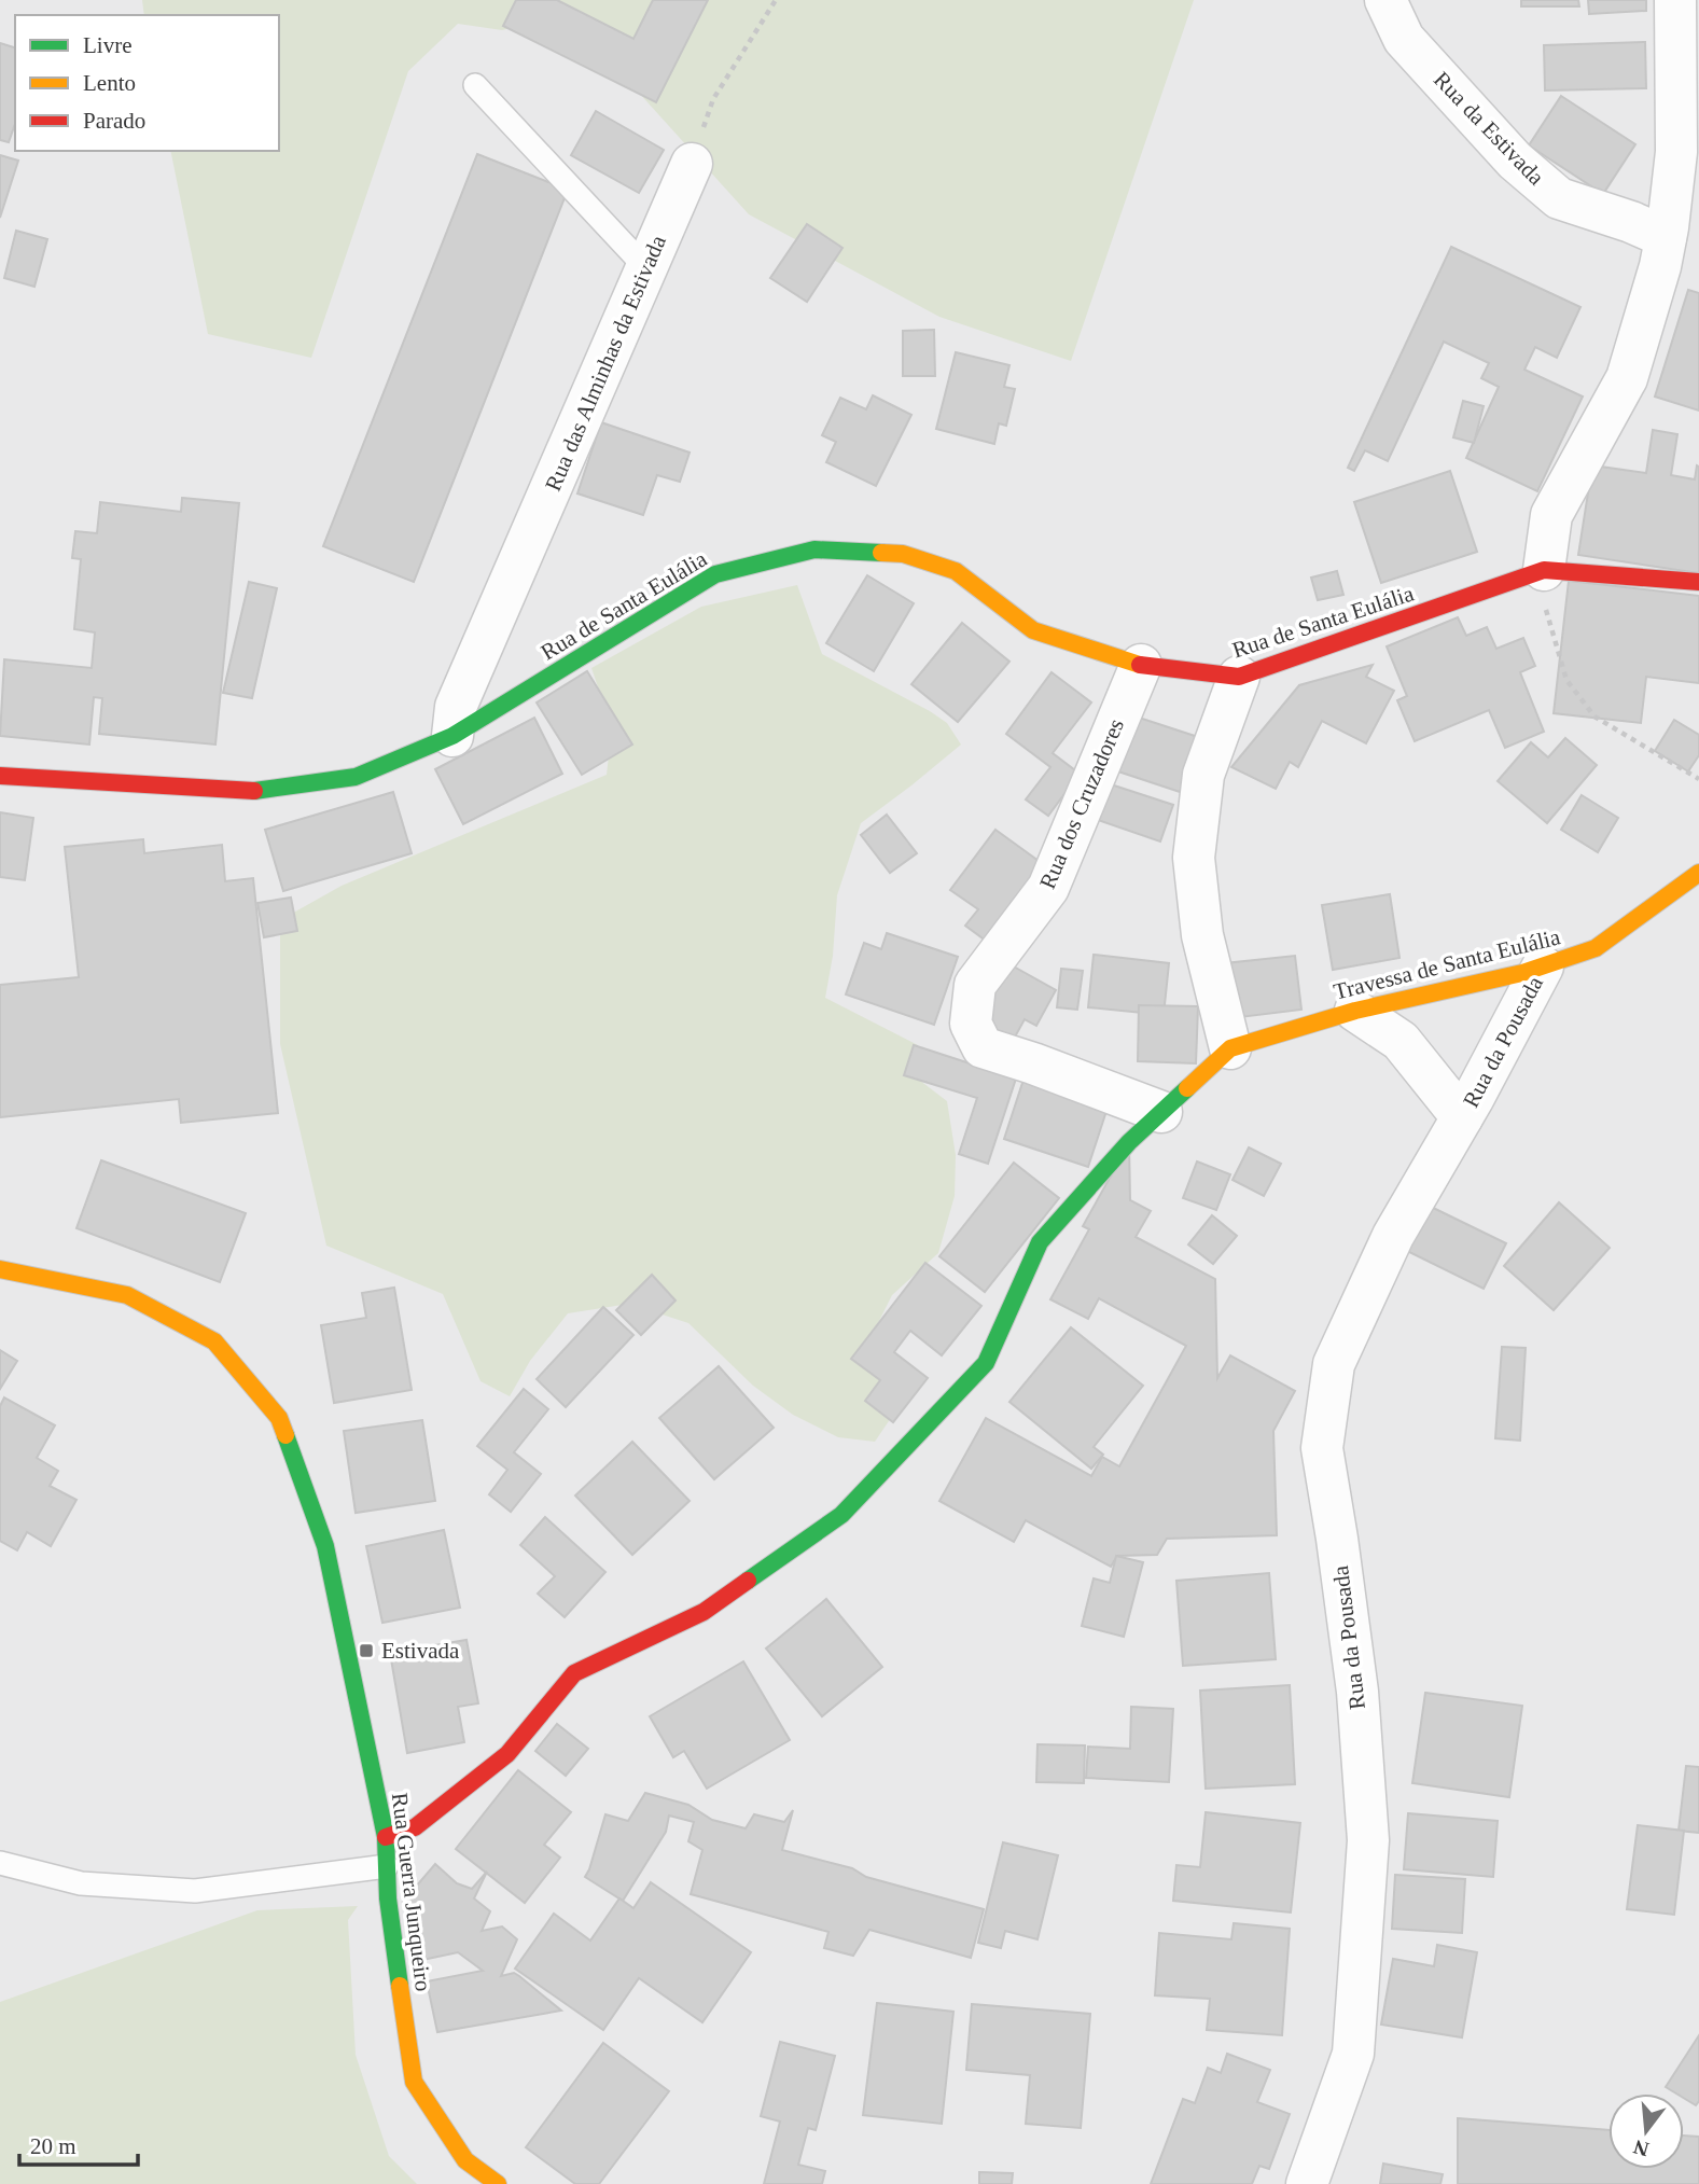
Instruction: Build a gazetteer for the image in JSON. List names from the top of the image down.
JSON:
{
  "streets": {
    "street": [
      "Rua da Estivada",
      "Rua das Alminhas da Estivada",
      "Rua de Santa Eulália",
      "Rua dos Cruzadores",
      "Travessa de Santa Eulália",
      "Rua da Pousada",
      "Rua Guerra Junqueiro"
    ]
  },
  "crossings": [
    ["Rua das Alminhas da Estivada", "Rua de Santa Eulália"],
    ["Rua de Santa Eulália", "Rua dos Cruzadores"],
    ["Travessa de Santa Eulália", "Rua da Pousada"]
  ],
  "places": {
    "transit": ["Estivada"]
  },
  "legend": ["Livre", "Lento", "Parado"],
  "scale_bar": "20 m",
  "north": "bottom"
}
